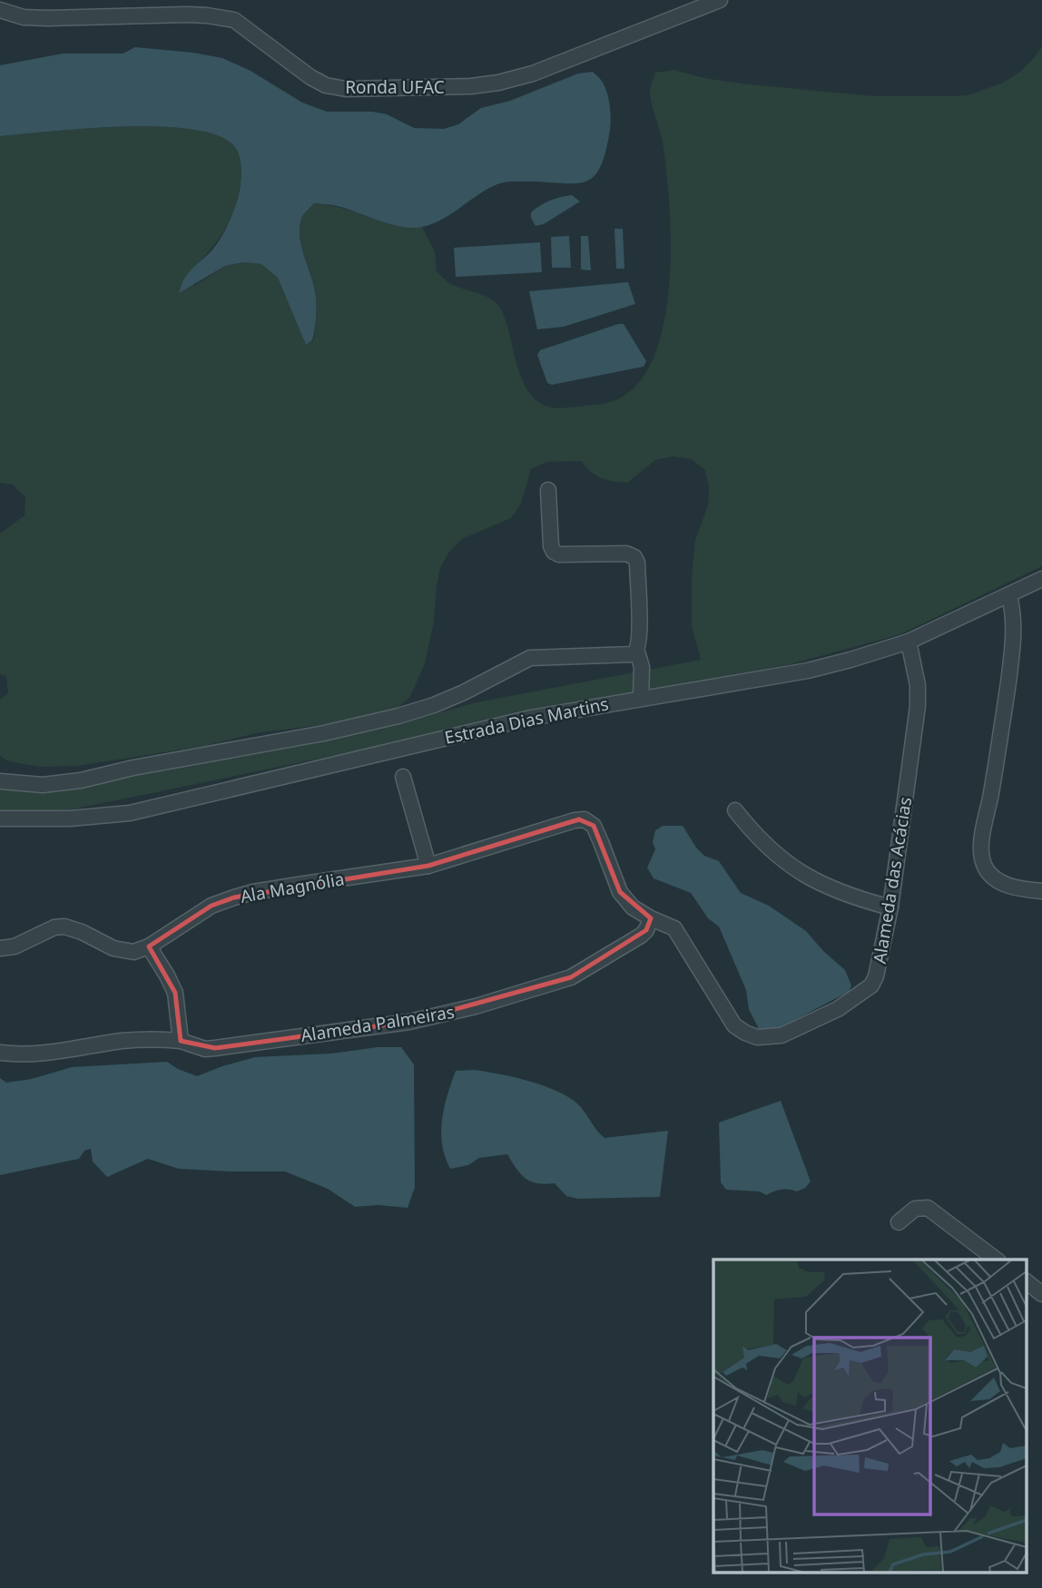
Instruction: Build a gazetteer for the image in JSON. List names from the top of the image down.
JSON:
{
  "streets": {
    "street": [
      "Ronda UFAC",
      "Estrada Dias Martins",
      "Alameda das Acácias",
      "Ala Magnólia",
      "Alameda Palmeiras"
    ]
  },
  "crossings": [
    ["Estrada Dias Martins", "Alameda das Acácias"],
    ["Alameda das Acácias", "Ala Magnólia"],
    ["Alameda das Acácias", "Alameda Palmeiras"]
  ]
}
